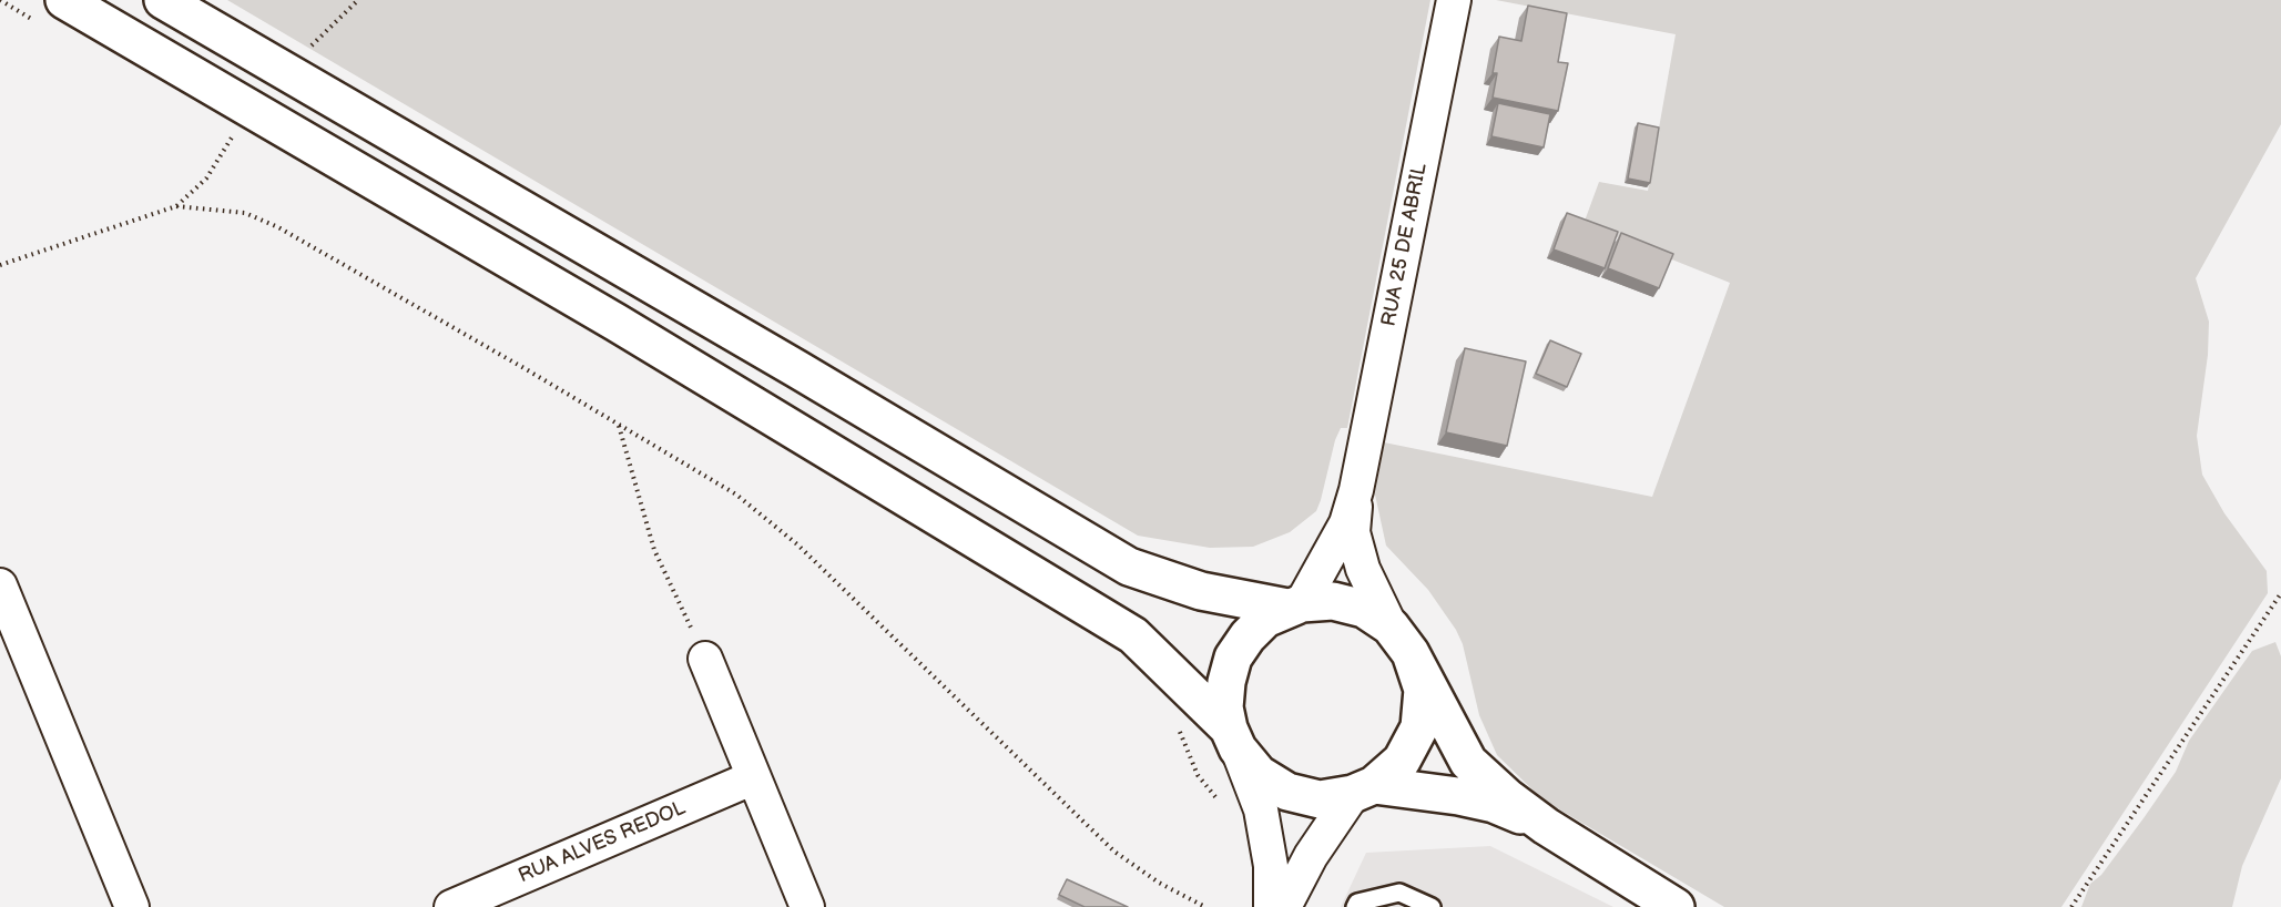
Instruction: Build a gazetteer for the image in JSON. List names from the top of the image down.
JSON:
{
  "streets": {
    "street": ["RUA 25 DE ABRIL", "RUA ALVES REDOL"]
  }
}
